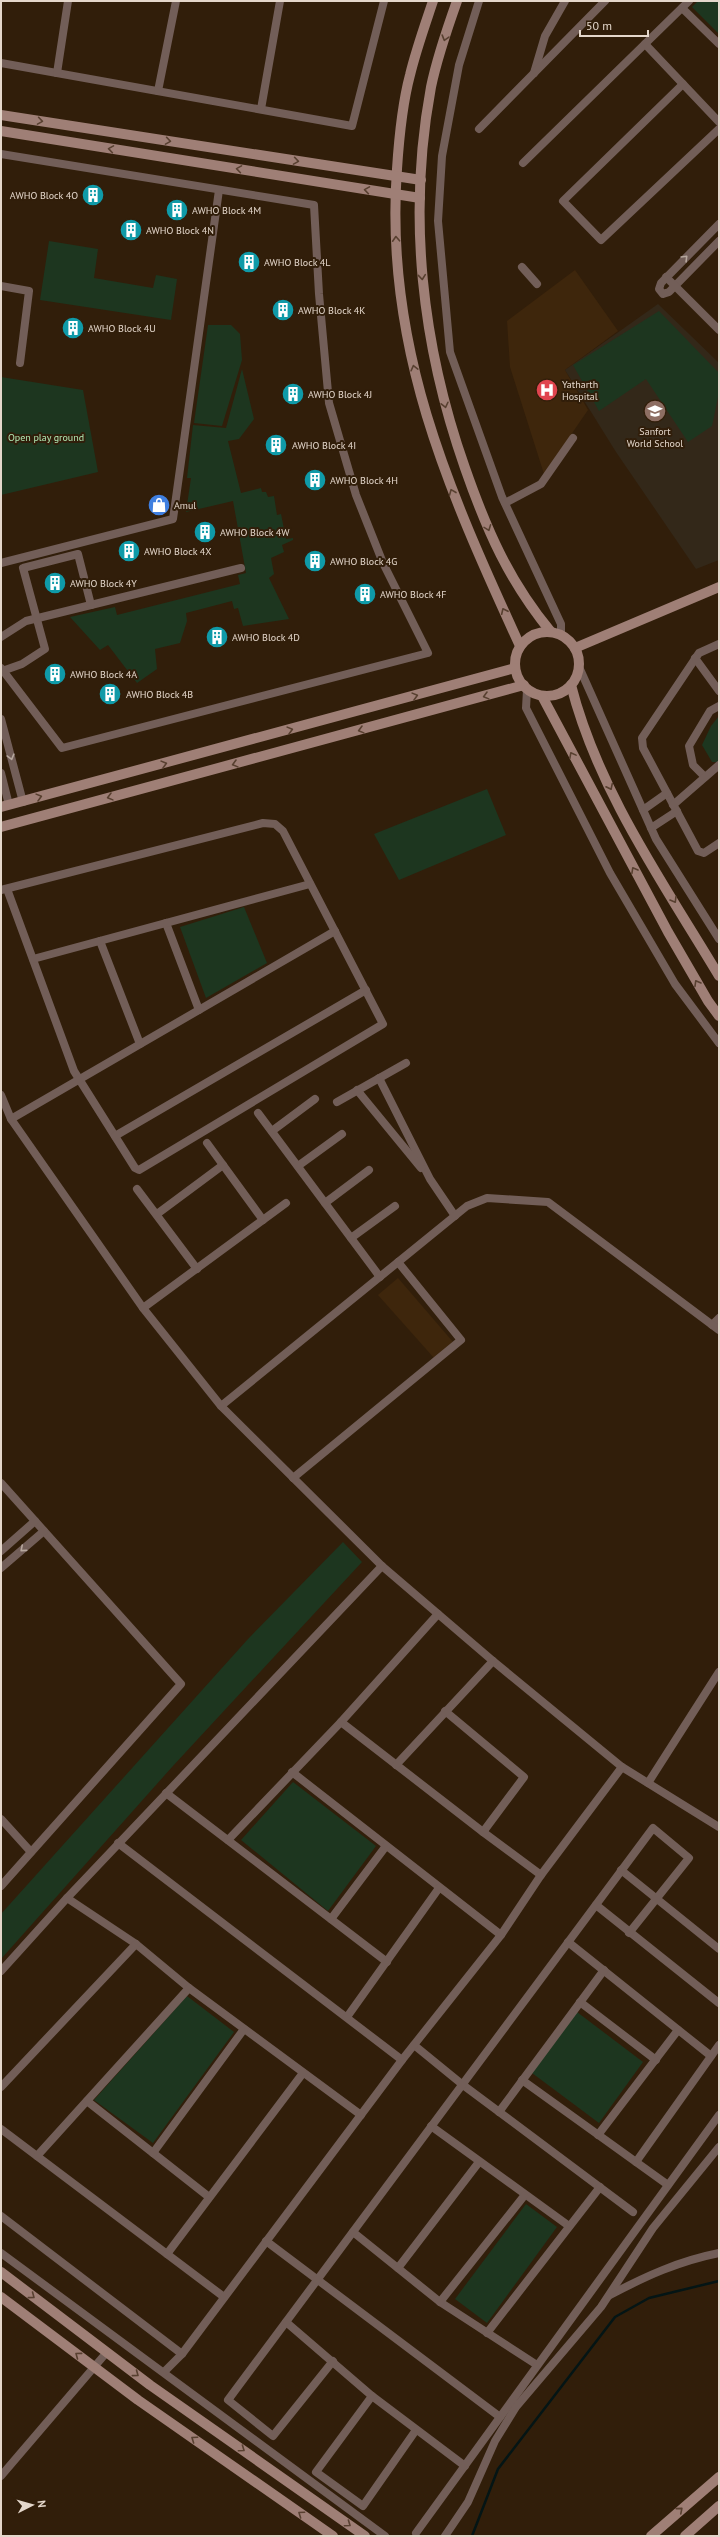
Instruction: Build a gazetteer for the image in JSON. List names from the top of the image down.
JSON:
{
  "parks": ["Open play ground"],
  "places": {
    "building": [
      "AWHO Block 4O",
      "AWHO Block 4M",
      "AWHO Block 4N",
      "AWHO Block 4L",
      "AWHO Block 4K",
      "AWHO Block 4U",
      "AWHO Block 4J",
      "AWHO Block 4I",
      "AWHO Block 4H",
      "AWHO Block 4W",
      "AWHO Block 4X",
      "AWHO Block 4G",
      "AWHO Block 4Y",
      "AWHO Block 4F",
      "AWHO Block 4D",
      "AWHO Block 4A",
      "AWHO Block 4B"
    ],
    "hospital": ["Yatharth Hospital"],
    "school or university": ["Sanfort World School"],
    "shop": ["Amul"]
  },
  "scale_bar": "50 m",
  "north": "right"
}
